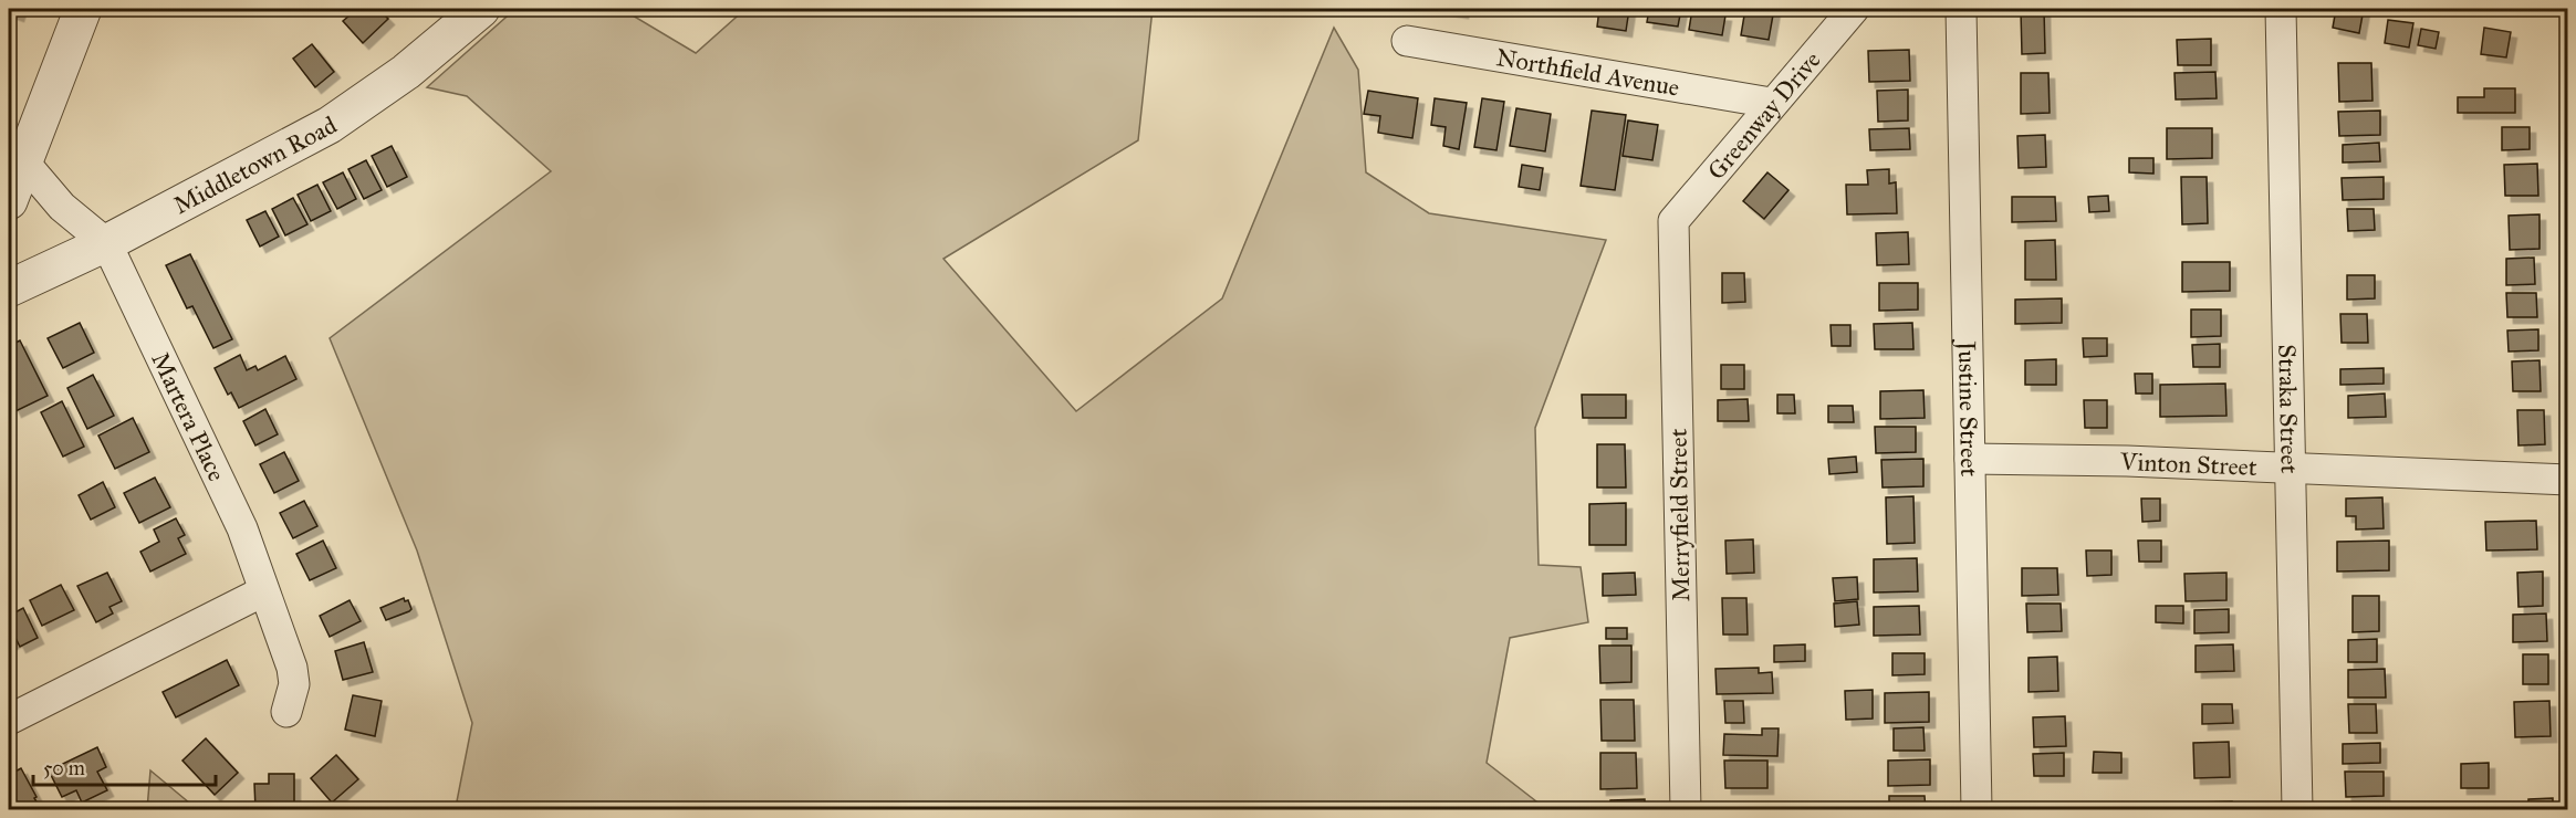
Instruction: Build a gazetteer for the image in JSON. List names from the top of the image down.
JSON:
{
  "streets": {
    "street": [
      "Northfield Avenue",
      "Greenway Drive",
      "Middletown Road",
      "Justine Street",
      "Straka Street",
      "Martera Place",
      "Vinton Street",
      "Merryfield Street"
    ]
  },
  "crossings": [
    ["Northfield Avenue", "Greenway Drive"],
    ["Greenway Drive", "Merryfield Street"],
    ["Middletown Road", "Martera Place"],
    ["Justine Street", "Vinton Street"],
    ["Straka Street", "Vinton Street"]
  ],
  "scale_bar": "50 m"
}
